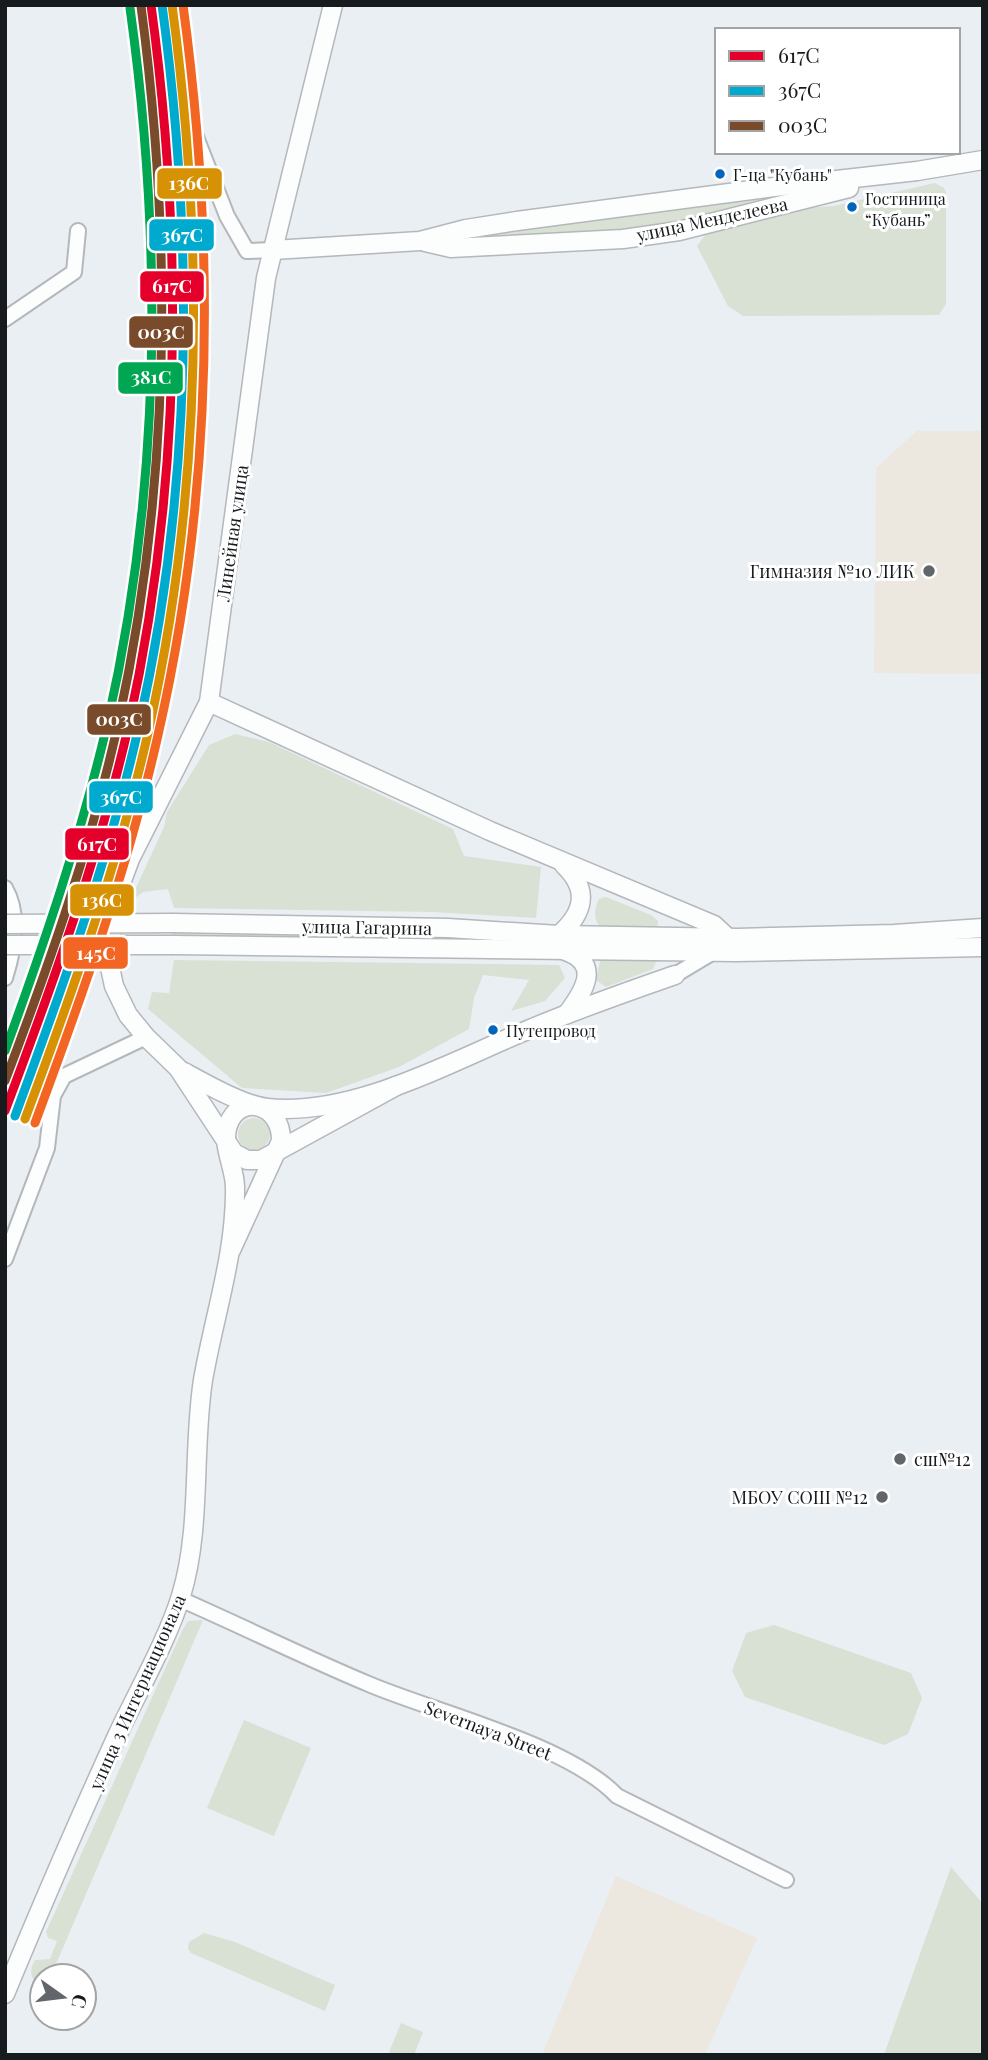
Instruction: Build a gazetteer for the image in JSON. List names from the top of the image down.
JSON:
{
  "streets": {
    "main road": [
      "улица Менделеева",
      "Линейная улица",
      "улица Гагарина",
      "улица 3 Интернационала"
    ],
    "street": ["Severnaya Street"]
  },
  "crossings": [
    ["улица Менделеева", "Линейная улица"],
    ["Линейная улица", "улица 3 Интернационала"],
    ["улица 3 Интернационала", "Severnaya Street"]
  ],
  "places": [
    "Г-ца \"Кубань\"",
    "Гостиница “Кубань”",
    "Гимназия №10 ЛИК",
    "Путепровод",
    "сш№12",
    "МБОУ СОШ №12"
  ],
  "lines": [
    "transit line 617C",
    "transit line 367С",
    "transit line 136С",
    "transit line 145С",
    "transit line 003С",
    "transit line 381С"
  ],
  "legend": ["617C", "367С", "003С"],
  "north": "right"
}
